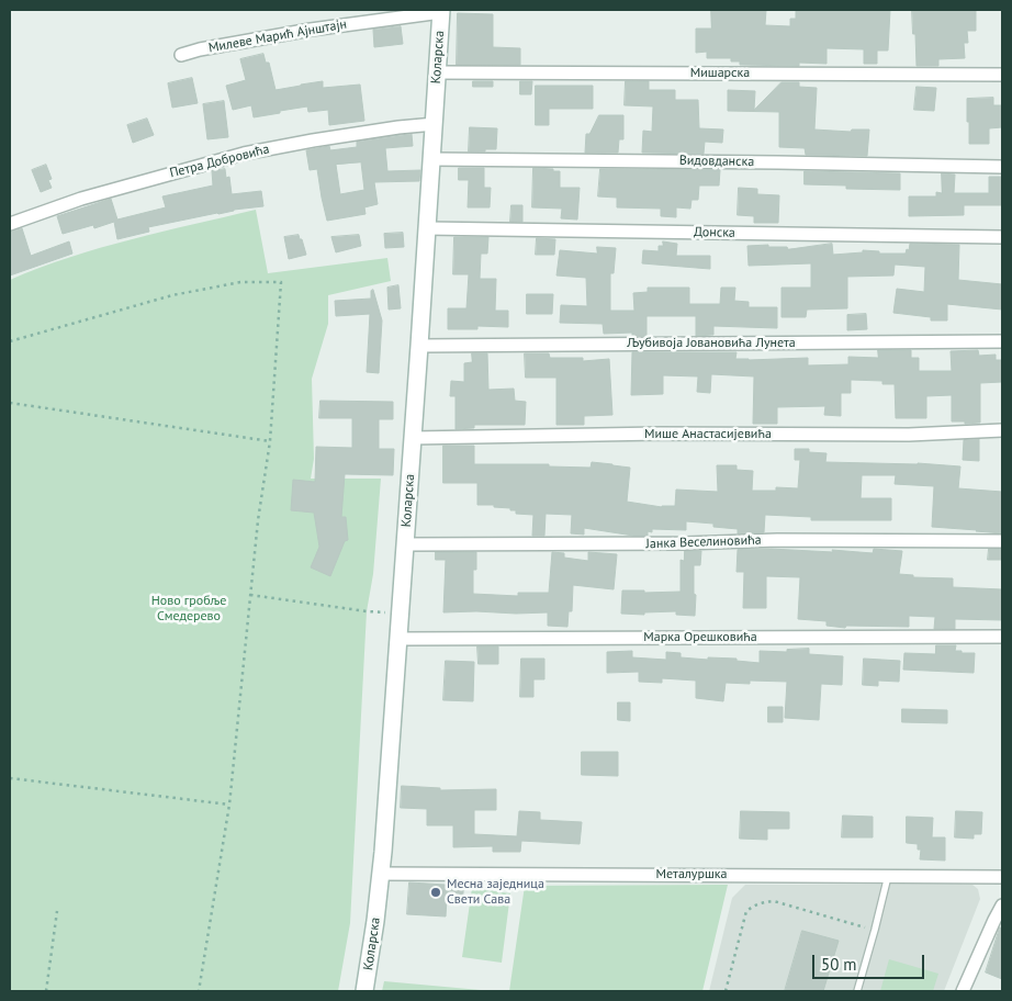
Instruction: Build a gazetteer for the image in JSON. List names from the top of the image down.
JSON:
{
  "streets": {
    "main road": ["Коларска"],
    "street": [
      "Милеве Марић Ајнштајн",
      "Мишарска",
      "Петра Добровића",
      "Видовданска",
      "Донска",
      "Љубивоја Јовановића Лунета",
      "Мише Анастасијевића",
      "Јанка Веселиновића",
      "Марка Орешковића",
      "Металуршка"
    ]
  },
  "crossings": [
    ["Милеве Марић Ајнштајн", "Коларска"],
    ["Коларска", "Мишарска"],
    ["Коларска", "Петра Добровића"],
    ["Коларска", "Видовданска"],
    ["Коларска", "Донска"],
    ["Коларска", "Љубивоја Јовановића Лунета"],
    ["Коларска", "Мише Анастасијевића"],
    ["Коларска", "Јанка Веселиновића"],
    ["Коларска", "Марка Орешковића"],
    ["Коларска", "Металуршка"]
  ],
  "parks": ["Ново гробље Смедерево"],
  "places": ["Месна заједница Свети Сава"],
  "scale_bar": "50 m"
}
